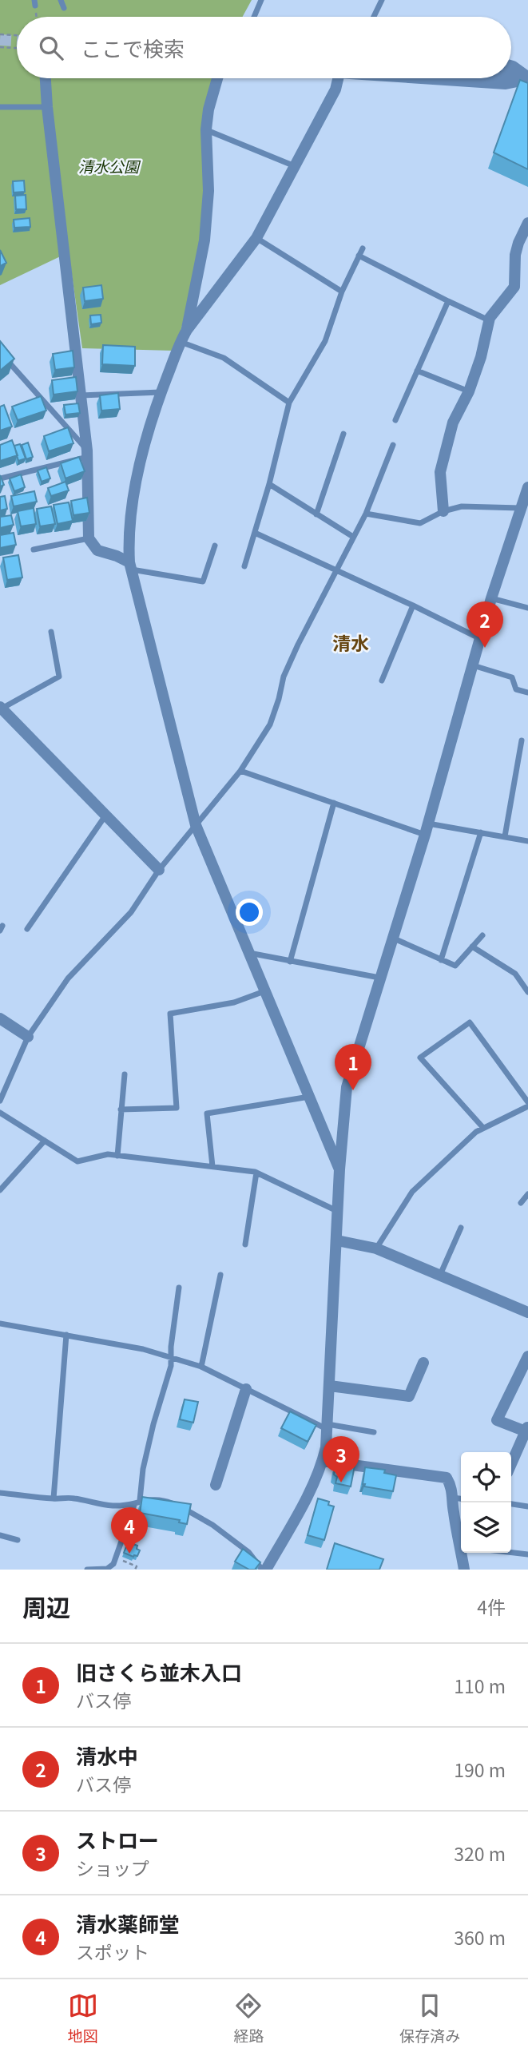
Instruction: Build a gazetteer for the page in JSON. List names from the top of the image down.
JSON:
{
  "districts": ["清水"],
  "parks": ["清水公園"],
  "page": {
    "search": "ここで検索",
    "pins": [
      "2",
      "1",
      "3",
      "4"
    ],
    "heading": ["周辺", "4件"],
    "list": [
      {
        "mark": "1",
        "name": "旧さくら並木入口",
        "note": "バス停",
        "value": "110 m"
      },
      {
        "mark": "2",
        "name": "清水中",
        "note": "バス停",
        "value": "190 m"
      },
      {
        "mark": "3",
        "name": "ストロー",
        "note": "ショップ",
        "value": "320 m"
      },
      {
        "mark": "4",
        "name": "清水薬師堂",
        "note": "スポット",
        "value": "360 m"
      }
    ],
    "nav": ["地図", "経路", "保存済み"]
  }
}
